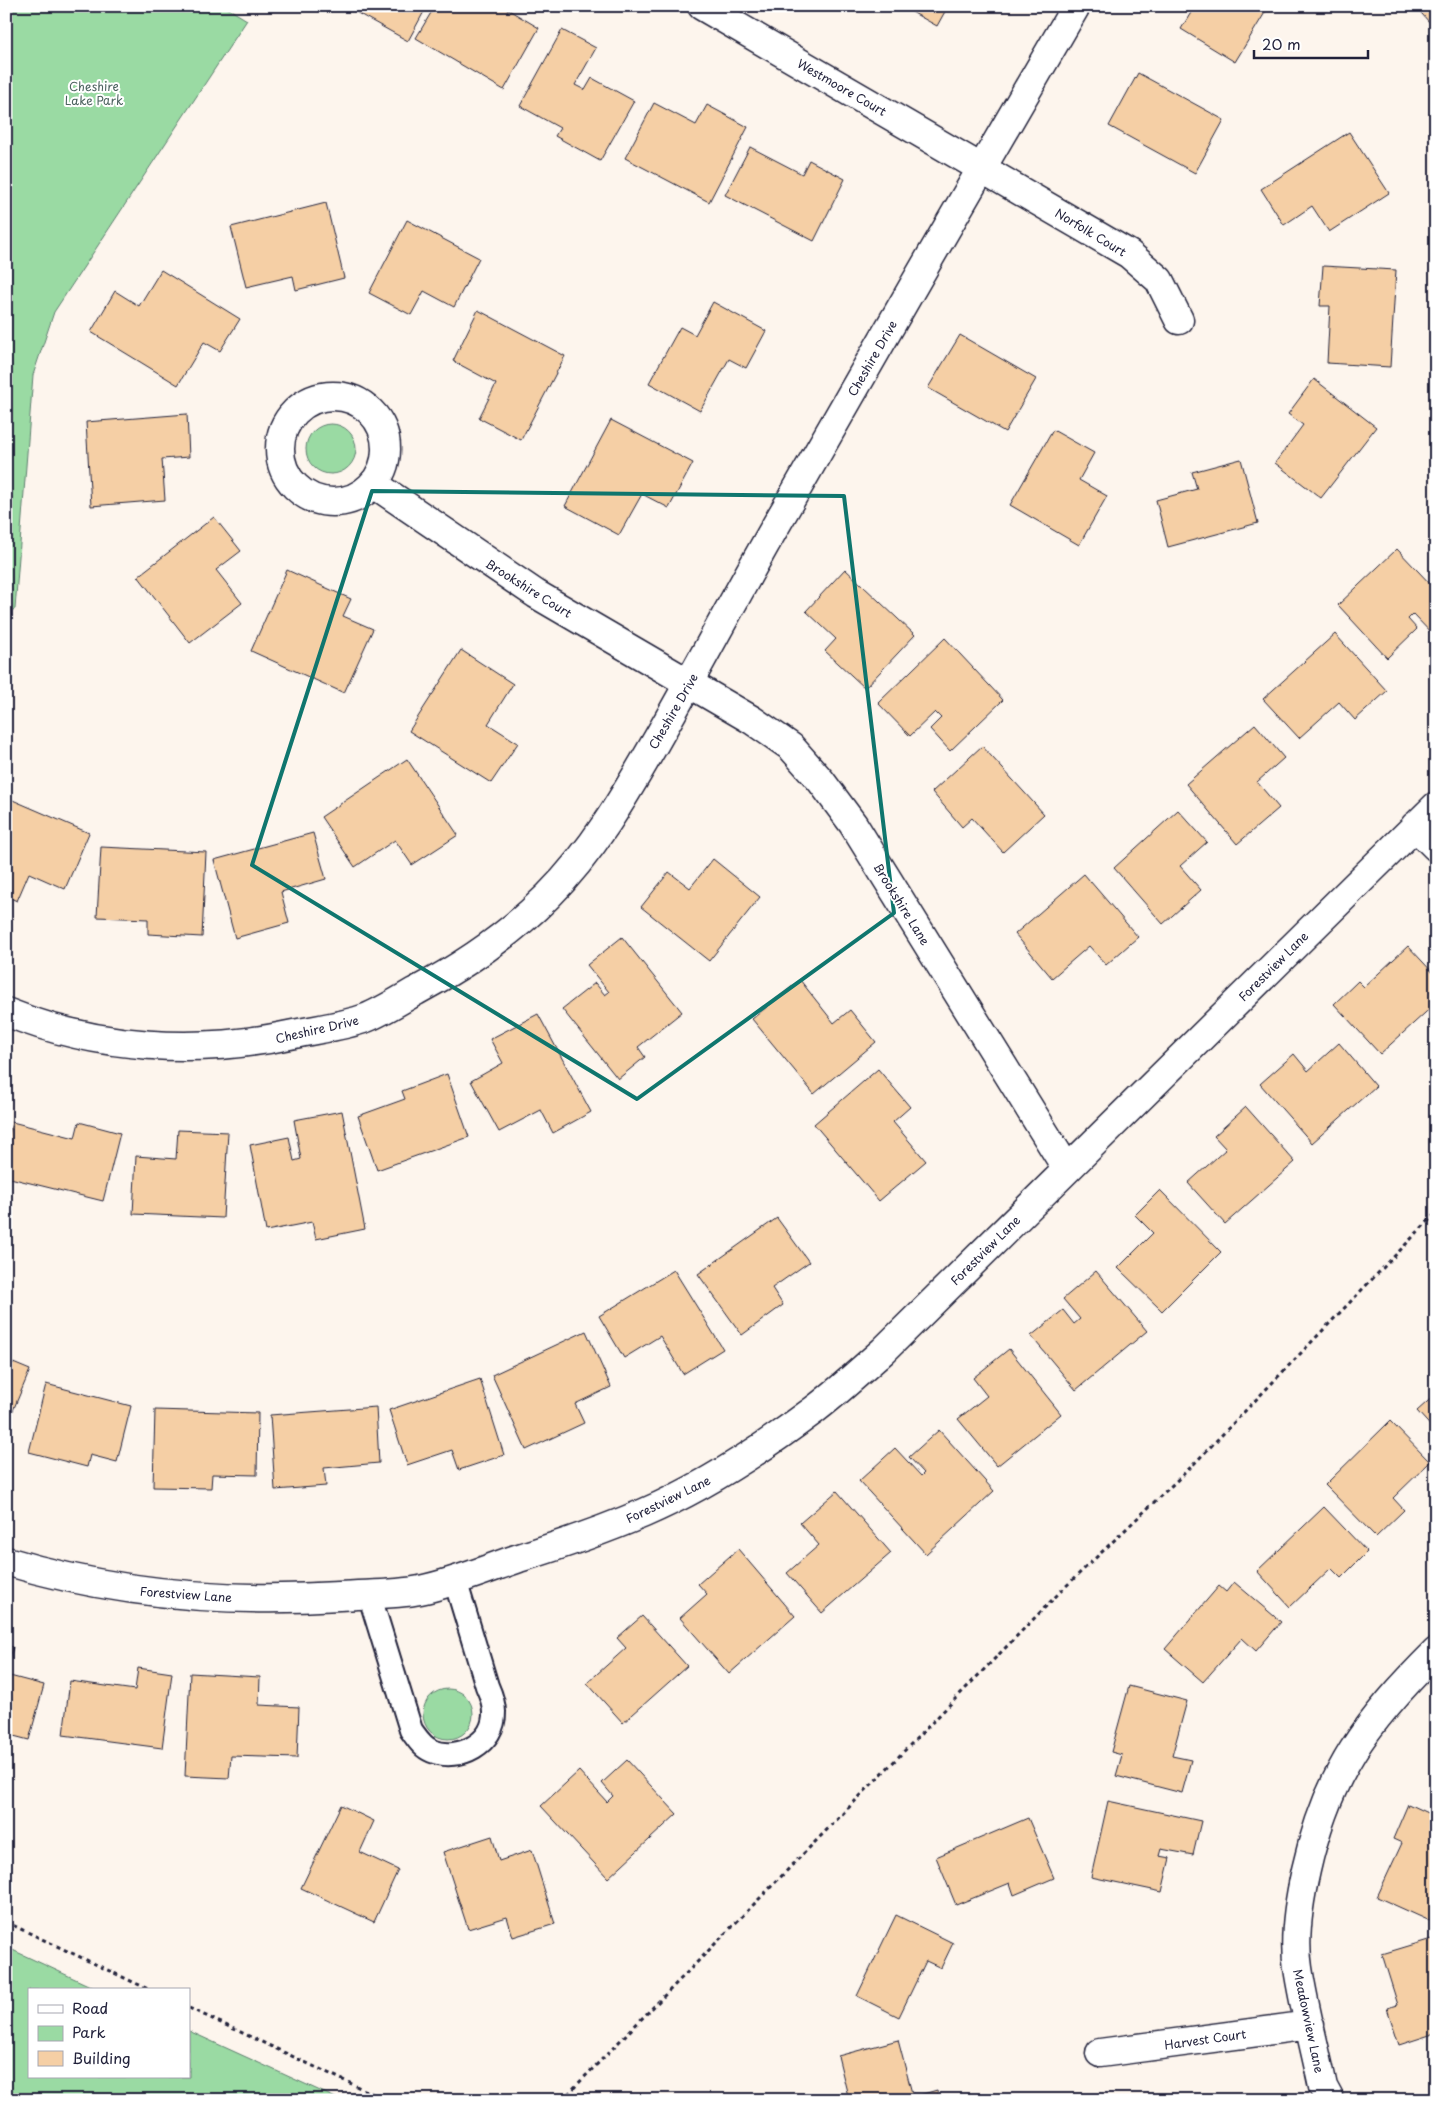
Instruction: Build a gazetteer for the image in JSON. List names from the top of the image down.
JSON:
{
  "streets": {
    "street": [
      "Westmoore Court",
      "Norfolk Court",
      "Cheshire Drive",
      "Brookshire Court",
      "Brookshire Lane",
      "Forestview Lane",
      "Meadowview Lane",
      "Harvest Court"
    ]
  },
  "crossings": [
    ["Westmoore Court", "Norfolk Court"],
    ["Westmoore Court", "Cheshire Drive"],
    ["Norfolk Court", "Cheshire Drive"],
    ["Cheshire Drive", "Brookshire Court"],
    ["Cheshire Drive", "Brookshire Lane"],
    ["Brookshire Court", "Brookshire Lane"],
    ["Brookshire Lane", "Forestview Lane"],
    ["Meadowview Lane", "Harvest Court"]
  ],
  "parks": ["Cheshire Lake Park"],
  "legend": ["Road", "Park", "Building"],
  "scale_bar": "20 m"
}
